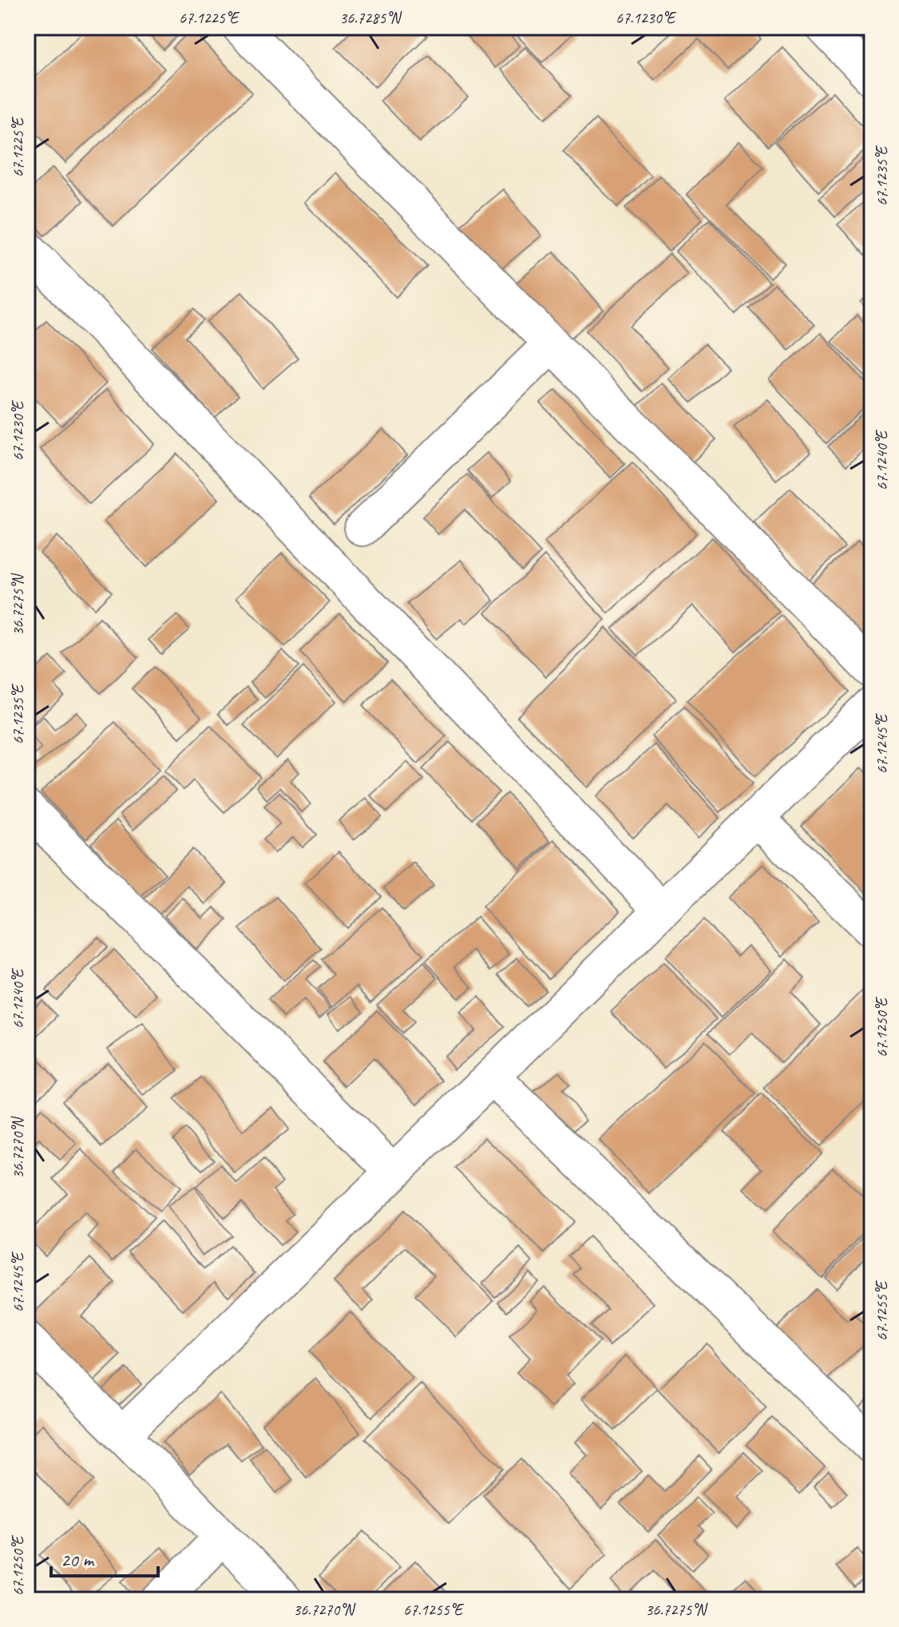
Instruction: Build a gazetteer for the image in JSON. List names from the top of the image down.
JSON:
{
  "scale_bar": "20 m",
  "coordinates": [
    "67.1225°E",
    "36.7285°N",
    "67.1230°E",
    "67.1235°E",
    "67.1240°E",
    "36.7275°N",
    "67.1245°E",
    "67.1250°E",
    "36.7270°N",
    "67.1255°E"
  ]
}
